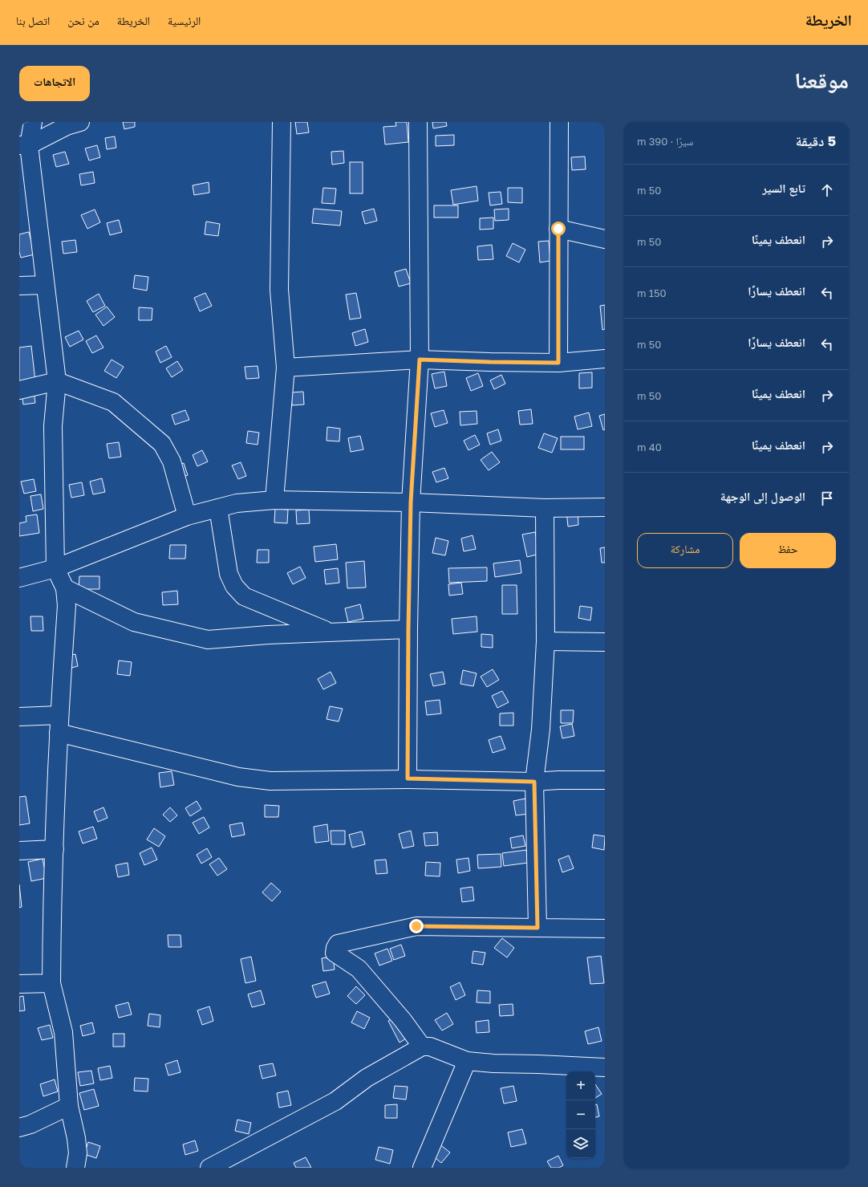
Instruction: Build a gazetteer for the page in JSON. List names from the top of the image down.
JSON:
{
  "page": {
    "header": "الخريطة",
    "nav": [
      "الرئيسية",
      "الخريطة",
      "من نحن",
      "اتصل بنا"
    ],
    "title": "موقعنا",
    "buttons": [
      "الاتجاهات",
      ["حفظ", "مشاركة"]
    ],
    "heading": ["5 دقيقة", "سيرًا · 390 m"],
    "list": [
      ["تابع السير", "50 m"],
      ["انعطف يمينًا", "50 m"],
      ["انعطف يسارًا", "150 m"],
      ["انعطف يسارًا", "50 m"],
      ["انعطف يمينًا", "50 m"],
      ["انعطف يمينًا", "40 m"],
      "الوصول إلى الوجهة"
    ],
    "map_buttons": ["+", "−"]
  }
}
